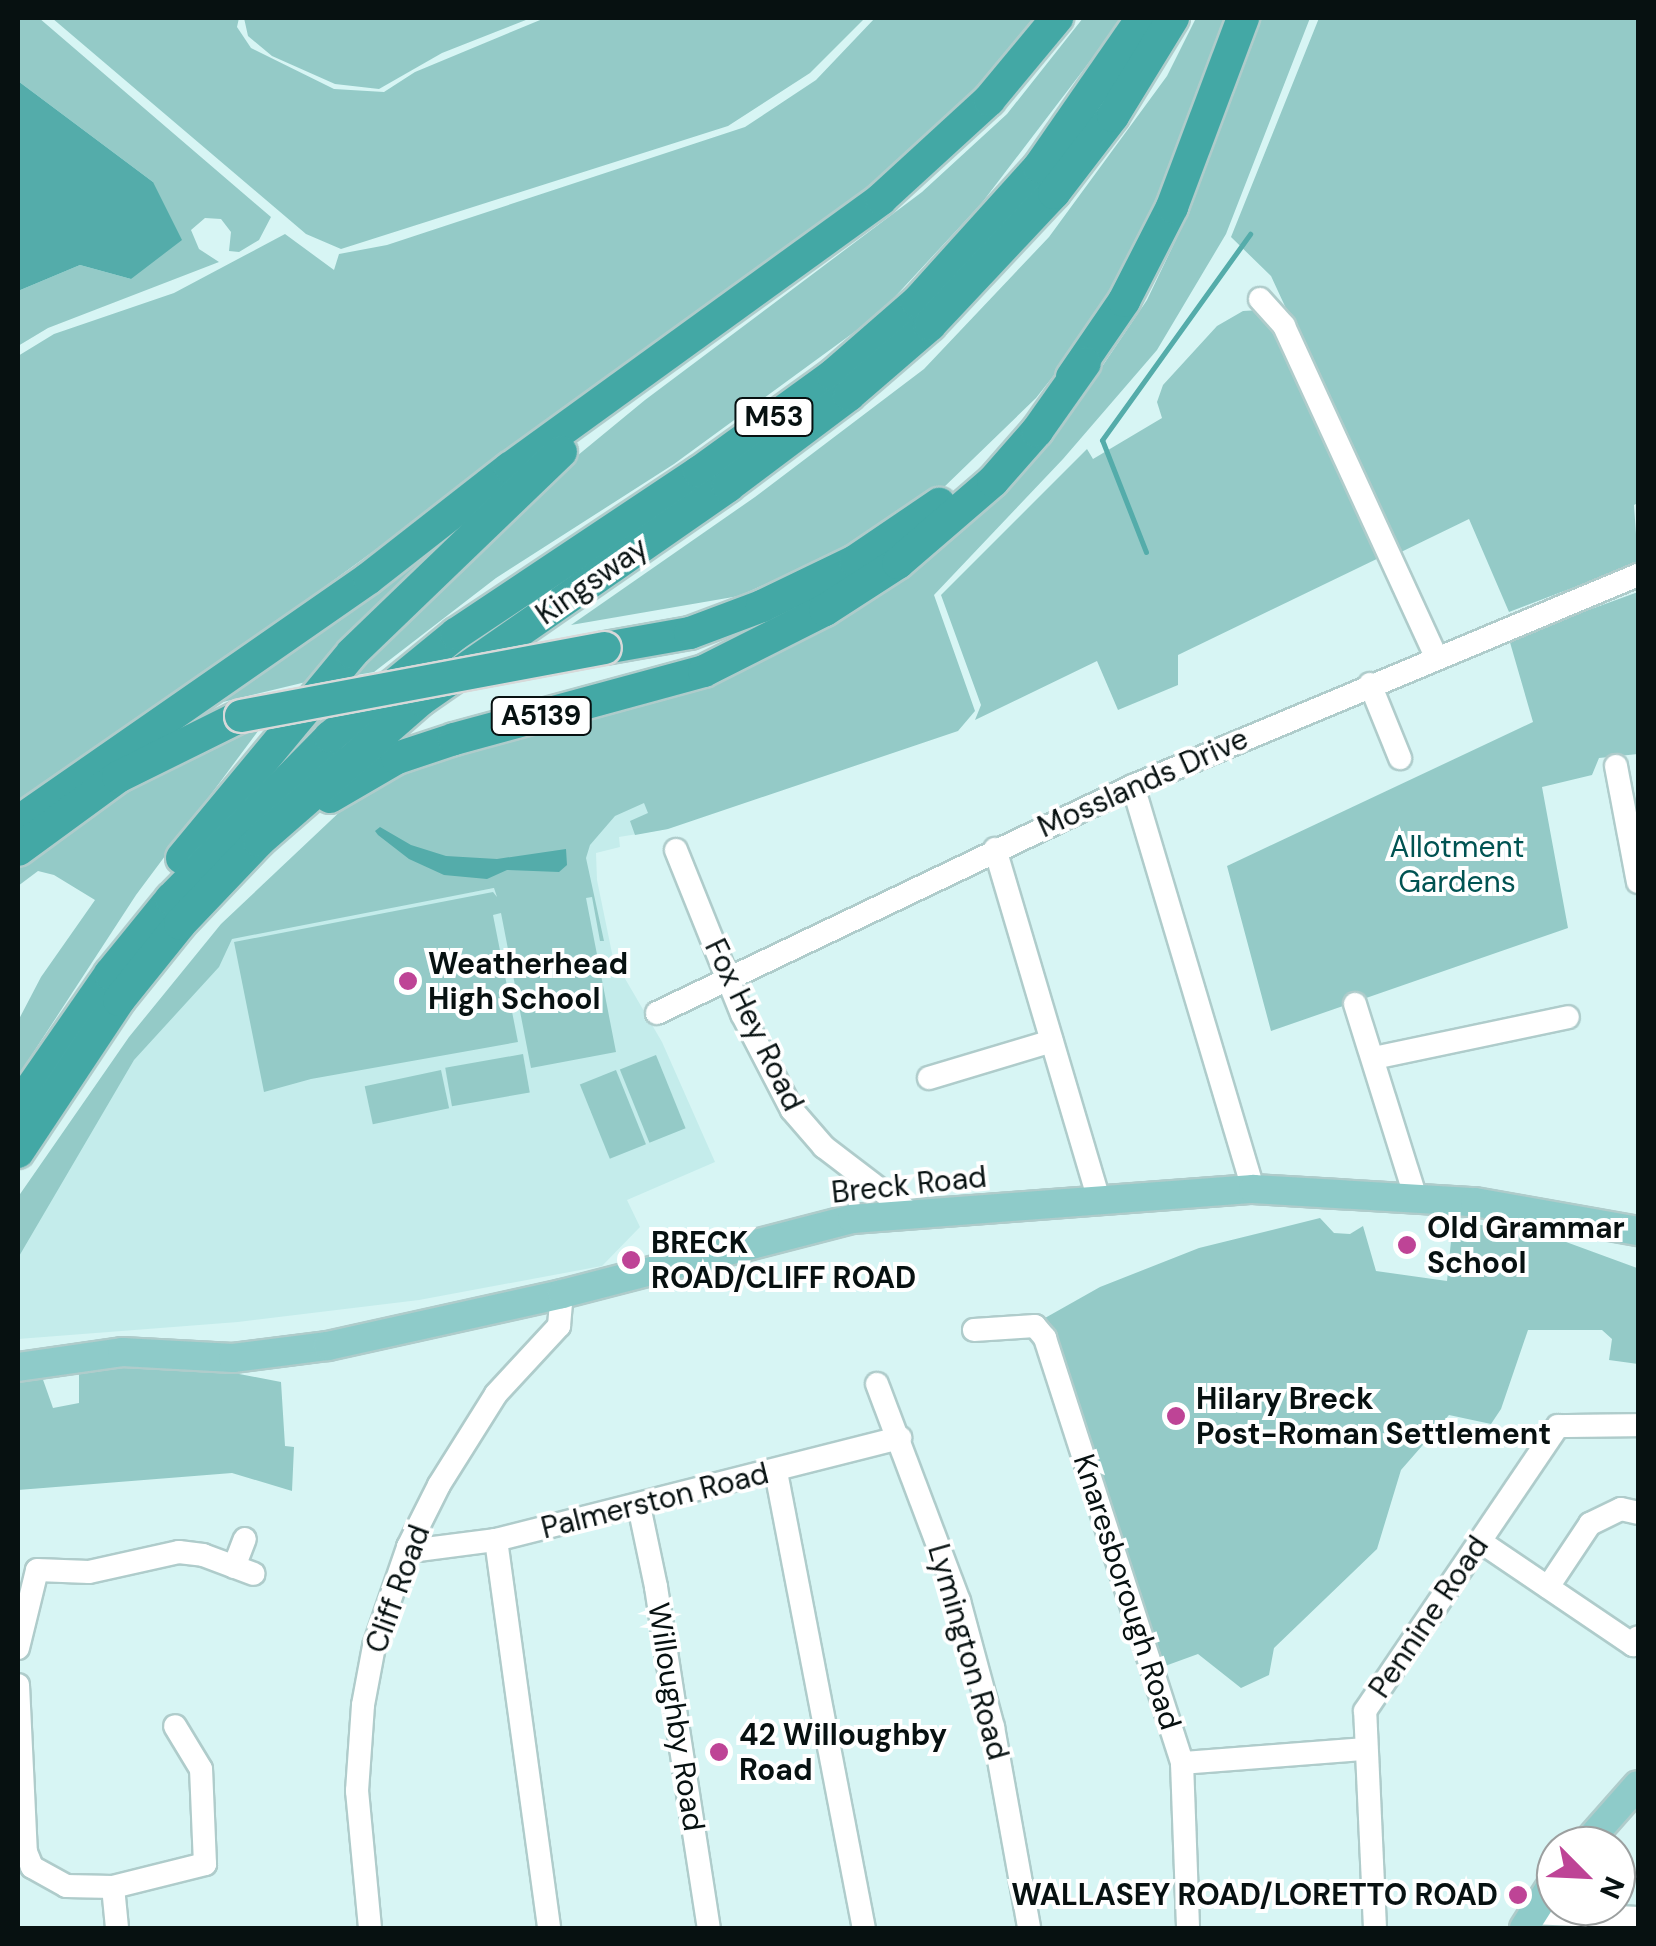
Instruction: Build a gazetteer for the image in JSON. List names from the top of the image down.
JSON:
{
  "streets": {
    "highway": ["M53", "Kingsway", "A5139"],
    "main road": ["Breck Road"],
    "street": [
      "Mosslands Drive",
      "Fox Hey Road",
      "Palmerston Road",
      "Cliff Road",
      "Knaresborough Road",
      "Pennine Road",
      "Lymington Road",
      "Willoughby Road"
    ]
  },
  "crossings": [
    ["Kingsway", "A5139"],
    ["Mosslands Drive", "Fox Hey Road"],
    ["Fox Hey Road", "Breck Road"],
    ["Breck Road", "Cliff Road"],
    ["Palmerston Road", "Cliff Road"],
    ["Palmerston Road", "Lymington Road"],
    ["Palmerston Road", "Willoughby Road"]
  ],
  "parks": ["Allotment Gardens"],
  "places": [
    "Weatherhead High School",
    "Old Grammar School",
    "BRECK ROAD/CLIFF ROAD",
    "HiIary Breck Post-Roman Settlement",
    "42 Willoughby Road",
    "WALLASEY ROAD/LORETTO ROAD"
  ],
  "north": "bottom right"
}
